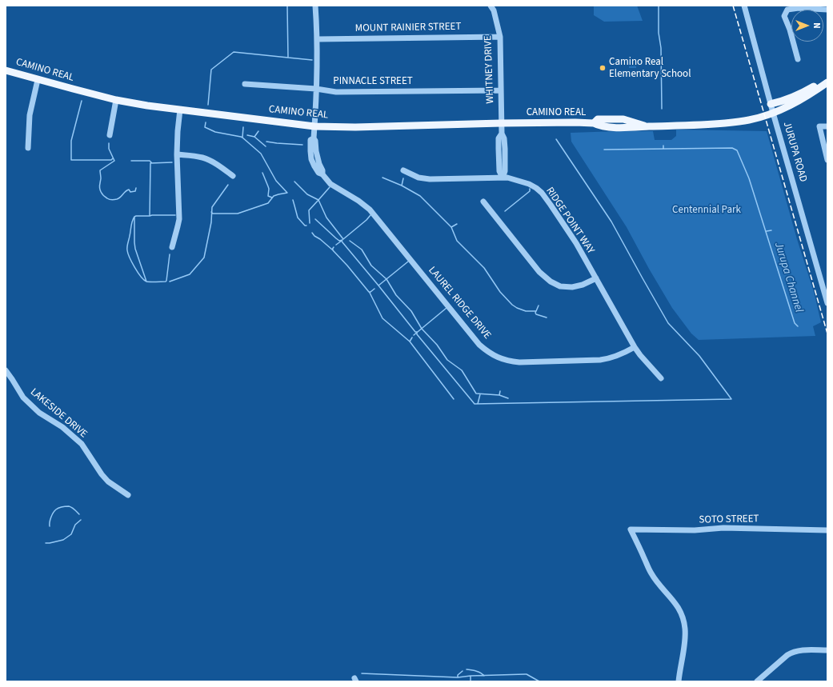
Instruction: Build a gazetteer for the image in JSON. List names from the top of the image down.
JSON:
{
  "streets": {
    "main road": ["CAMINO REAL"],
    "street": [
      "MOUNT RAINIER STREET",
      "WHITNEY DRIVE",
      "PINNACLE STREET",
      "JURUPA ROAD",
      "RIDGE POINT WAY",
      "LAUREL RIDGE DRIVE",
      "LAKESIDE DRIVE",
      "SOTO STREET"
    ]
  },
  "crossings": [
    ["MOUNT RAINIER STREET", "WHITNEY DRIVE"],
    ["MOUNT RAINIER STREET", "LAUREL RIDGE DRIVE"],
    ["WHITNEY DRIVE", "CAMINO REAL"],
    ["WHITNEY DRIVE", "PINNACLE STREET"],
    ["WHITNEY DRIVE", "RIDGE POINT WAY"],
    ["CAMINO REAL", "JURUPA ROAD"],
    ["CAMINO REAL", "LAUREL RIDGE DRIVE"],
    ["PINNACLE STREET", "LAUREL RIDGE DRIVE"],
    ["RIDGE POINT WAY", "LAUREL RIDGE DRIVE"]
  ],
  "water": ["Jurupa Channel"],
  "parks": ["Centennial Park"],
  "places": ["Camino Real Elementary School"],
  "north": "right"
}
